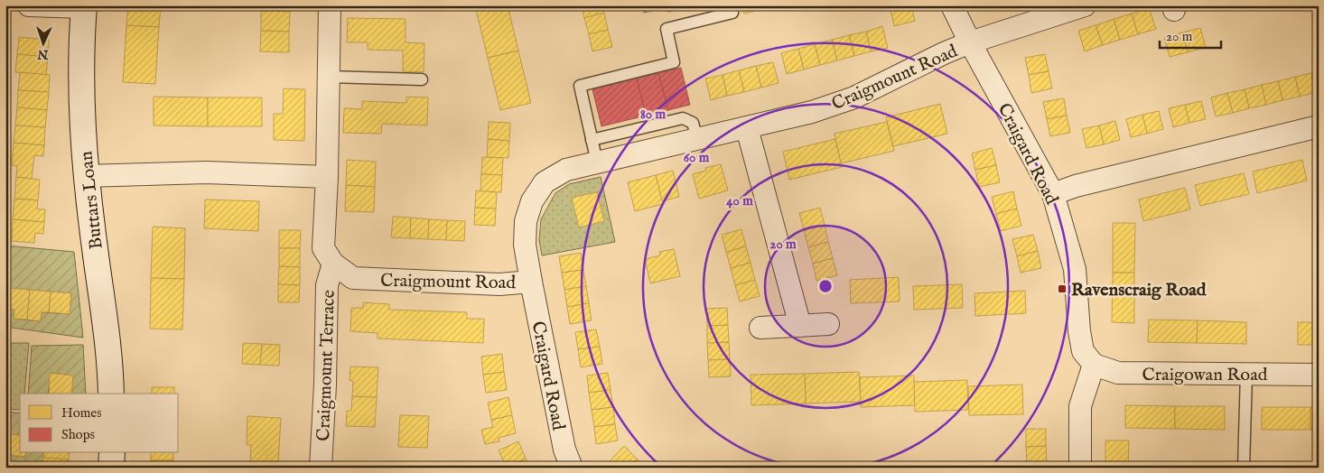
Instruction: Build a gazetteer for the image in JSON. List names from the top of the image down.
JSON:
{
  "streets": {
    "street": [
      "Craigmount Road",
      "Craigard Road",
      "Buttars Loan",
      "Craigmount Terrace",
      "Craigowan Road"
    ]
  },
  "crossings": [
    ["Craigmount Road", "Craigard Road"],
    ["Craigmount Road", "Craigmount Terrace"],
    ["Craigard Road", "Craigowan Road"]
  ],
  "places": {
    "transit": ["Ravenscraig Road"]
  },
  "legend": ["Homes", "Shops"],
  "scale_bar": "20 m",
  "north": "bottom",
  "rings": [
    "80 m",
    "60 m",
    "40 m",
    "20 m"
  ]
}
